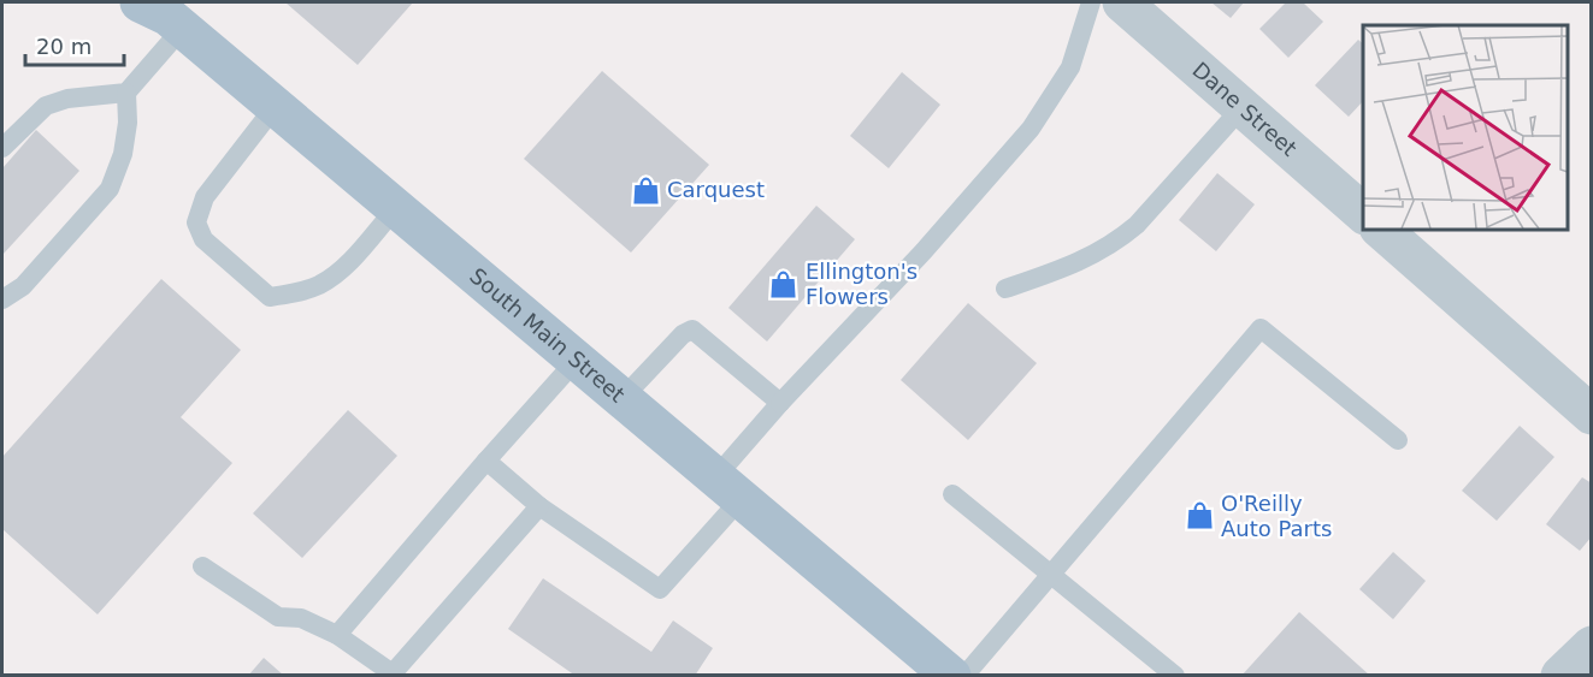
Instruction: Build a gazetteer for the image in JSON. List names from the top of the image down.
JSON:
{
  "streets": {
    "main road": ["South Main Street"],
    "street": ["Dane Street"]
  },
  "places": {
    "shop": ["Carquest", "Ellington's Flowers", "O'Reilly Auto Parts"]
  },
  "scale_bar": "20 m"
}
